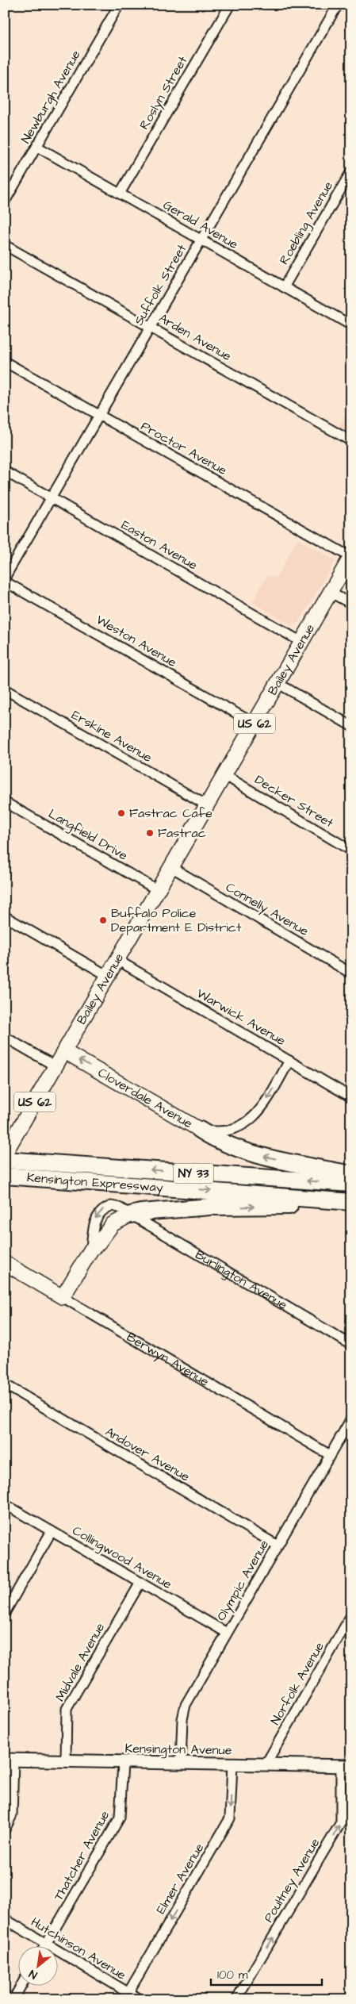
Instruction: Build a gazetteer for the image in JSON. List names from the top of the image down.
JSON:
{
  "streets": {
    "highway": ["NY 33", "Kensington Expressway"],
    "main road": [
      "Bailey Avenue",
      "US 62",
      "Cloverdale Avenue",
      "Berwyn Avenue"
    ],
    "street": [
      "Roslyn Street",
      "Newburgh Avenue",
      "Roebling Avenue",
      "Gerald Avenue",
      "Suffolk Street",
      "Arden Avenue",
      "Proctor Avenue",
      "Easton Avenue",
      "Weston Avenue",
      "Erskine Avenue",
      "Decker Street",
      "Langfield Drive",
      "Connelly Avenue",
      "Warwick Avenue",
      "Burlington Avenue",
      "Andover Avenue",
      "Collingwood Avenue",
      "Olympic Avenue",
      "Midvale Avenue",
      "Norfolk Avenue",
      "Kensington Avenue",
      "Thatcher Avenue",
      "Elmer Avenue",
      "Poultney Avenue",
      "Hutchinson Avenue"
    ]
  },
  "crossings": [
    ["Roslyn Street", "Gerald Avenue"],
    ["Newburgh Avenue", "Gerald Avenue"],
    ["Roebling Avenue", "Gerald Avenue"],
    ["Gerald Avenue", "Suffolk Street"],
    ["Suffolk Street", "Arden Avenue"],
    ["Suffolk Street", "Proctor Avenue"],
    ["Suffolk Street", "Easton Avenue"],
    ["Proctor Avenue", "Bailey Avenue"],
    ["Easton Avenue", "Bailey Avenue"],
    ["Weston Avenue", "Bailey Avenue"],
    ["Bailey Avenue", "Erskine Avenue"],
    ["Bailey Avenue", "Decker Street"],
    ["Bailey Avenue", "Langfield Drive"],
    ["Bailey Avenue", "Connelly Avenue"],
    ["Bailey Avenue", "Warwick Avenue"],
    ["Bailey Avenue", "Cloverdale Avenue"],
    ["Warwick Avenue", "Cloverdale Avenue"],
    ["Berwyn Avenue", "Olympic Avenue"],
    ["Andover Avenue", "Olympic Avenue"],
    ["Collingwood Avenue", "Olympic Avenue"],
    ["Collingwood Avenue", "Midvale Avenue"],
    ["Olympic Avenue", "Kensington Avenue"],
    ["Midvale Avenue", "Kensington Avenue"],
    ["Norfolk Avenue", "Kensington Avenue"],
    ["Kensington Avenue", "Thatcher Avenue"],
    ["Kensington Avenue", "Elmer Avenue"],
    ["Kensington Avenue", "Poultney Avenue"],
    ["Thatcher Avenue", "Hutchinson Avenue"],
    ["Elmer Avenue", "Hutchinson Avenue"]
  ],
  "one_way": ["Elmer Avenue", "Poultney Avenue"],
  "places": ["Fastrac Cafe", "Fastrac", "Buffalo Police Department E District"],
  "scale_bar": "100 m",
  "north": "bottom left"
}
